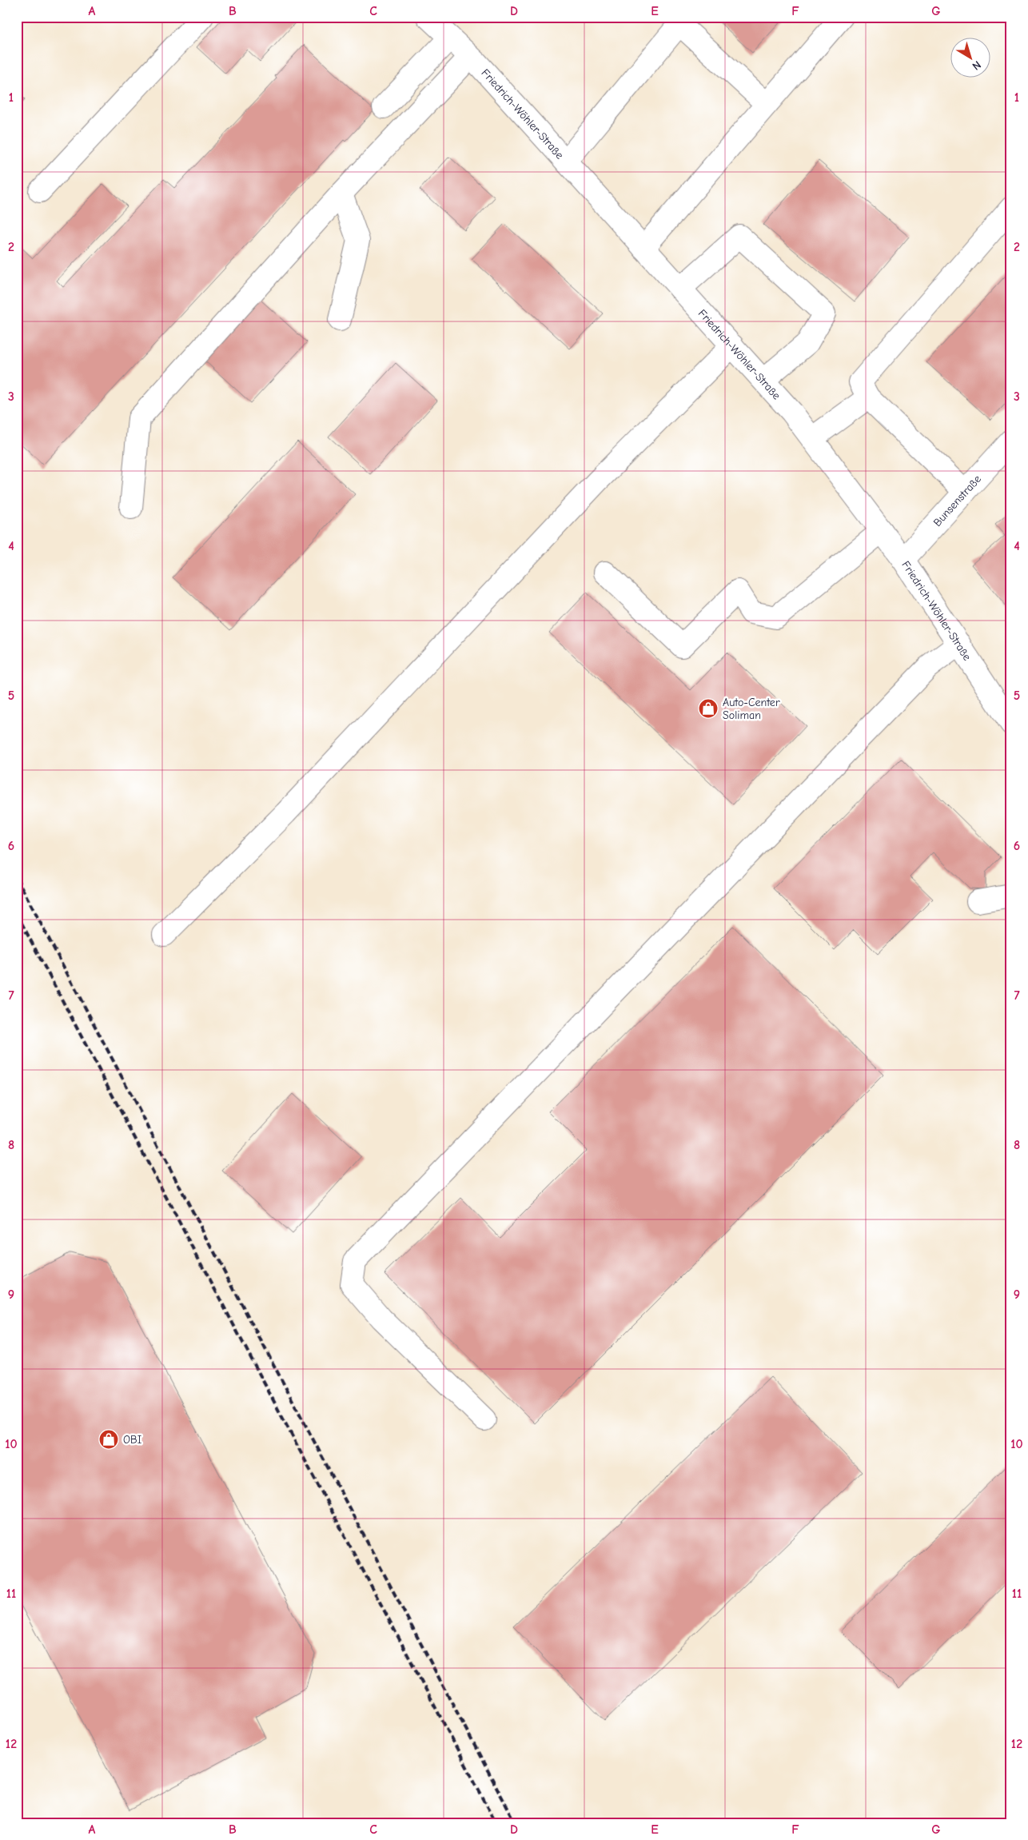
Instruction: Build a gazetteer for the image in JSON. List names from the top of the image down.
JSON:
{
  "streets": {
    "street": ["Friedrich-Wöhler-Straße", "Bunsenstraße"]
  },
  "crossings": [
    ["Friedrich-Wöhler-Straße", "Bunsenstraße"]
  ],
  "places": {
    "shop": ["Auto-Center Soliman", "OBI"]
  },
  "north": "bottom right",
  "grid": {
    "columns": [
      "A",
      "B",
      "C",
      "D",
      "E",
      "F",
      "G"
    ],
    "rows": [
      "1",
      "2",
      "3",
      "4",
      "5",
      "6",
      "7",
      "8",
      "9",
      "10",
      "11",
      "12"
    ]
  }
}
